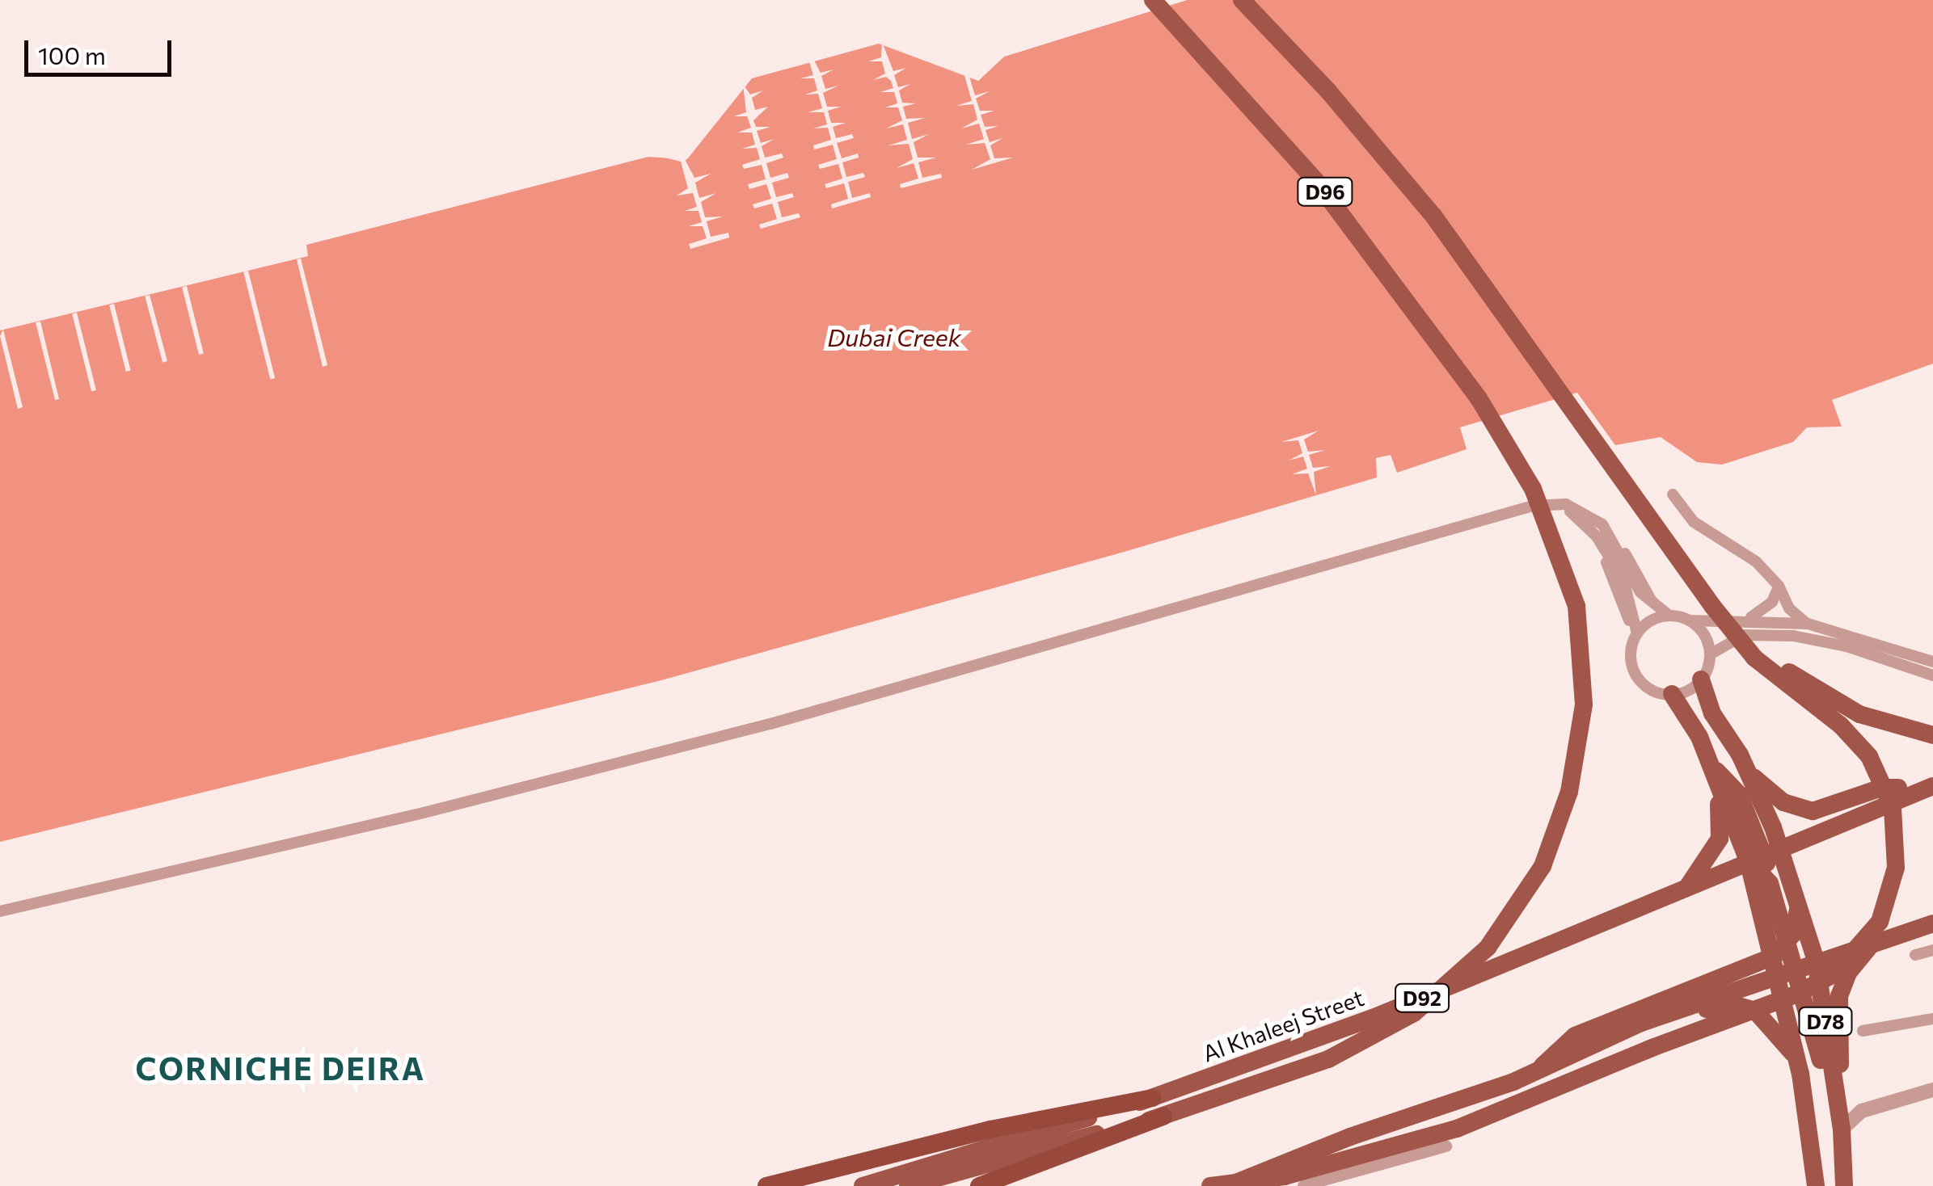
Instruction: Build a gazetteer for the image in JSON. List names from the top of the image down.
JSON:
{
  "streets": {
    "main road": [
      "D96",
      "D92",
      "D78",
      "Al Khaleej Street"
    ]
  },
  "crossings": [
    ["D78", "Al Khaleej Street"]
  ],
  "districts": ["CORNICHE DEIRA"],
  "water": ["Dubai Creek"],
  "scale_bar": "100 m"
}
